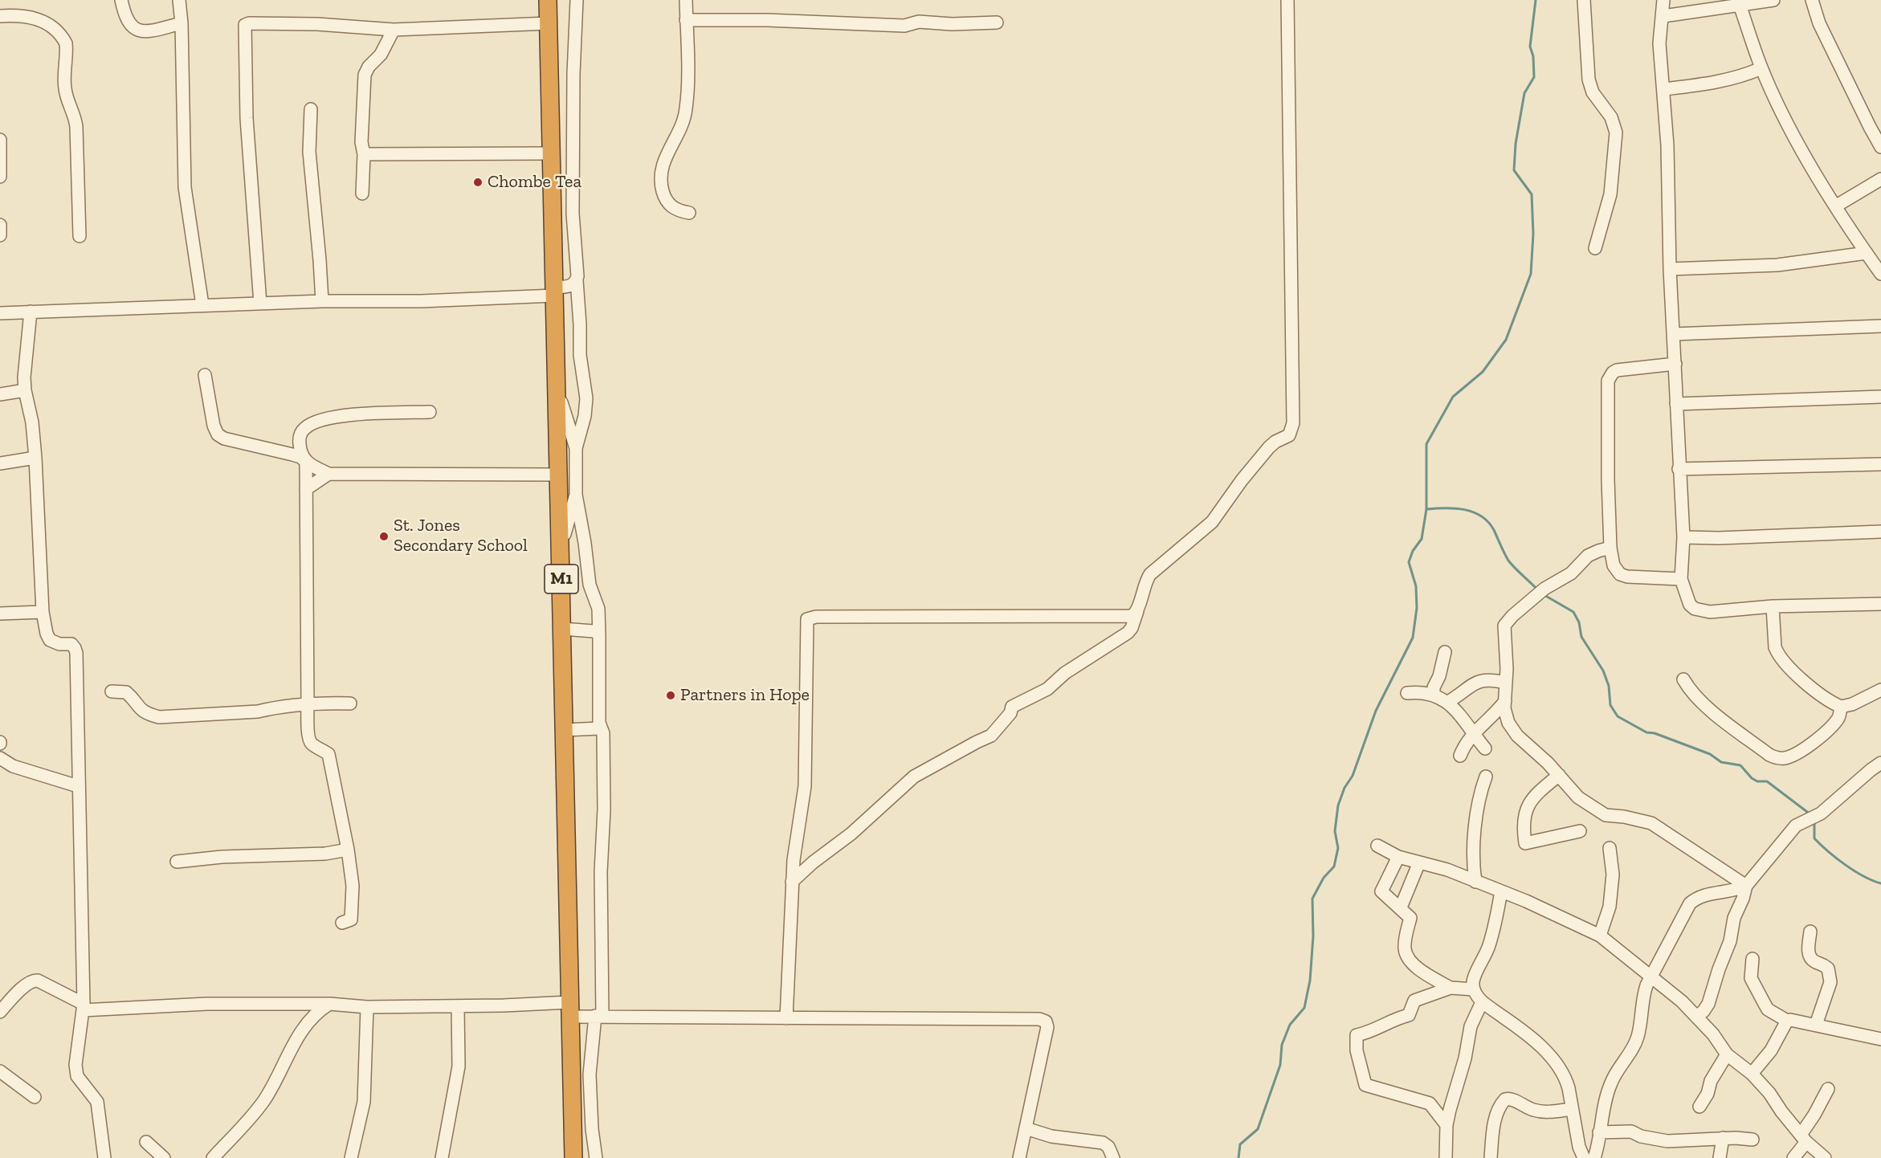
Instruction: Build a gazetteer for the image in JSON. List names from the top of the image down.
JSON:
{
  "streets": {
    "highway": ["M1"]
  },
  "places": ["Chombe Tea", "St. Jones Secondary School", "Partners in Hope"]
}
